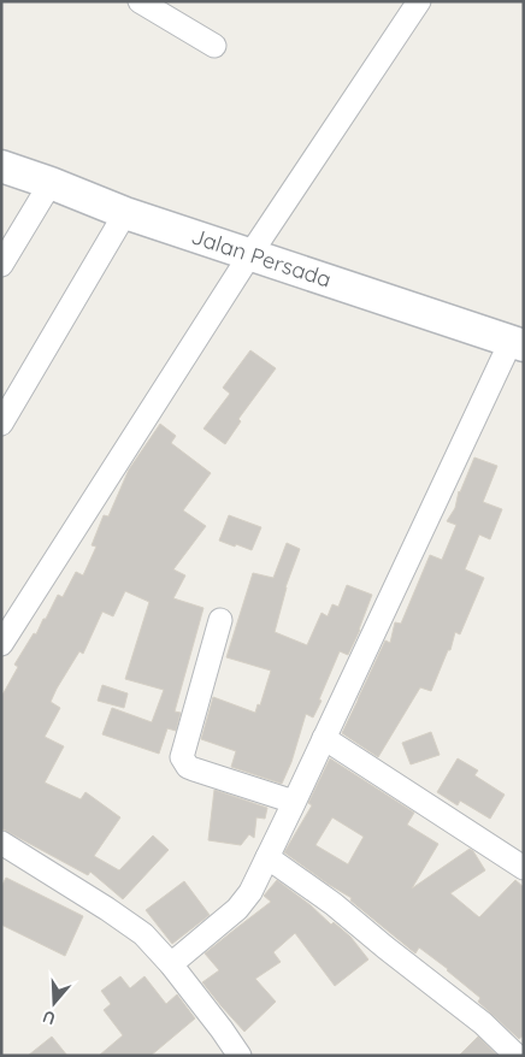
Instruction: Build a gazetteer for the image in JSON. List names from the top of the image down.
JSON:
{
  "streets": {
    "street": ["Jalan Persada"]
  },
  "north": "bottom"
}
